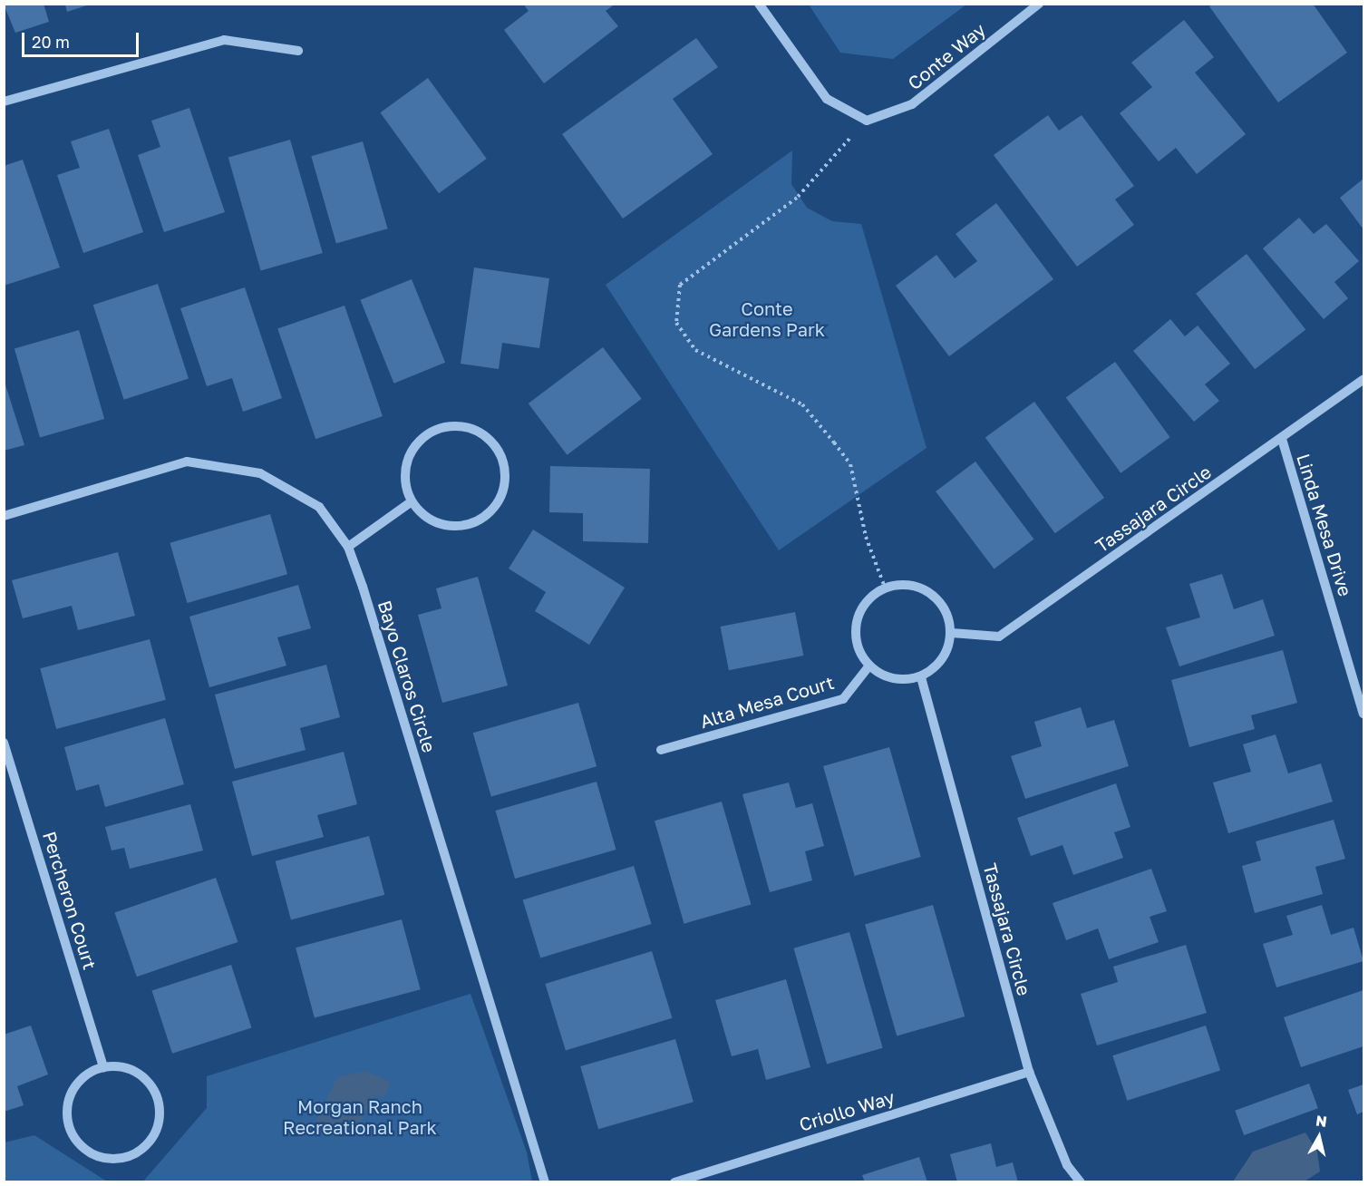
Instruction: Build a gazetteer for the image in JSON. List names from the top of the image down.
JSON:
{
  "streets": {
    "street": [
      "Conte Way",
      "Tassajara Circle",
      "Linda Mesa Drive",
      "Bayo Claros Circle",
      "Alta Mesa Court",
      "Percheron Court",
      "Criollo Way"
    ]
  },
  "crossings": [
    ["Tassajara Circle", "Linda Mesa Drive"],
    ["Tassajara Circle", "Alta Mesa Court"],
    ["Tassajara Circle", "Criollo Way"]
  ],
  "parks": ["Conte Gardens Park", "Morgan Ranch Recreational Park"],
  "scale_bar": "20 m",
  "north": "top"
}
